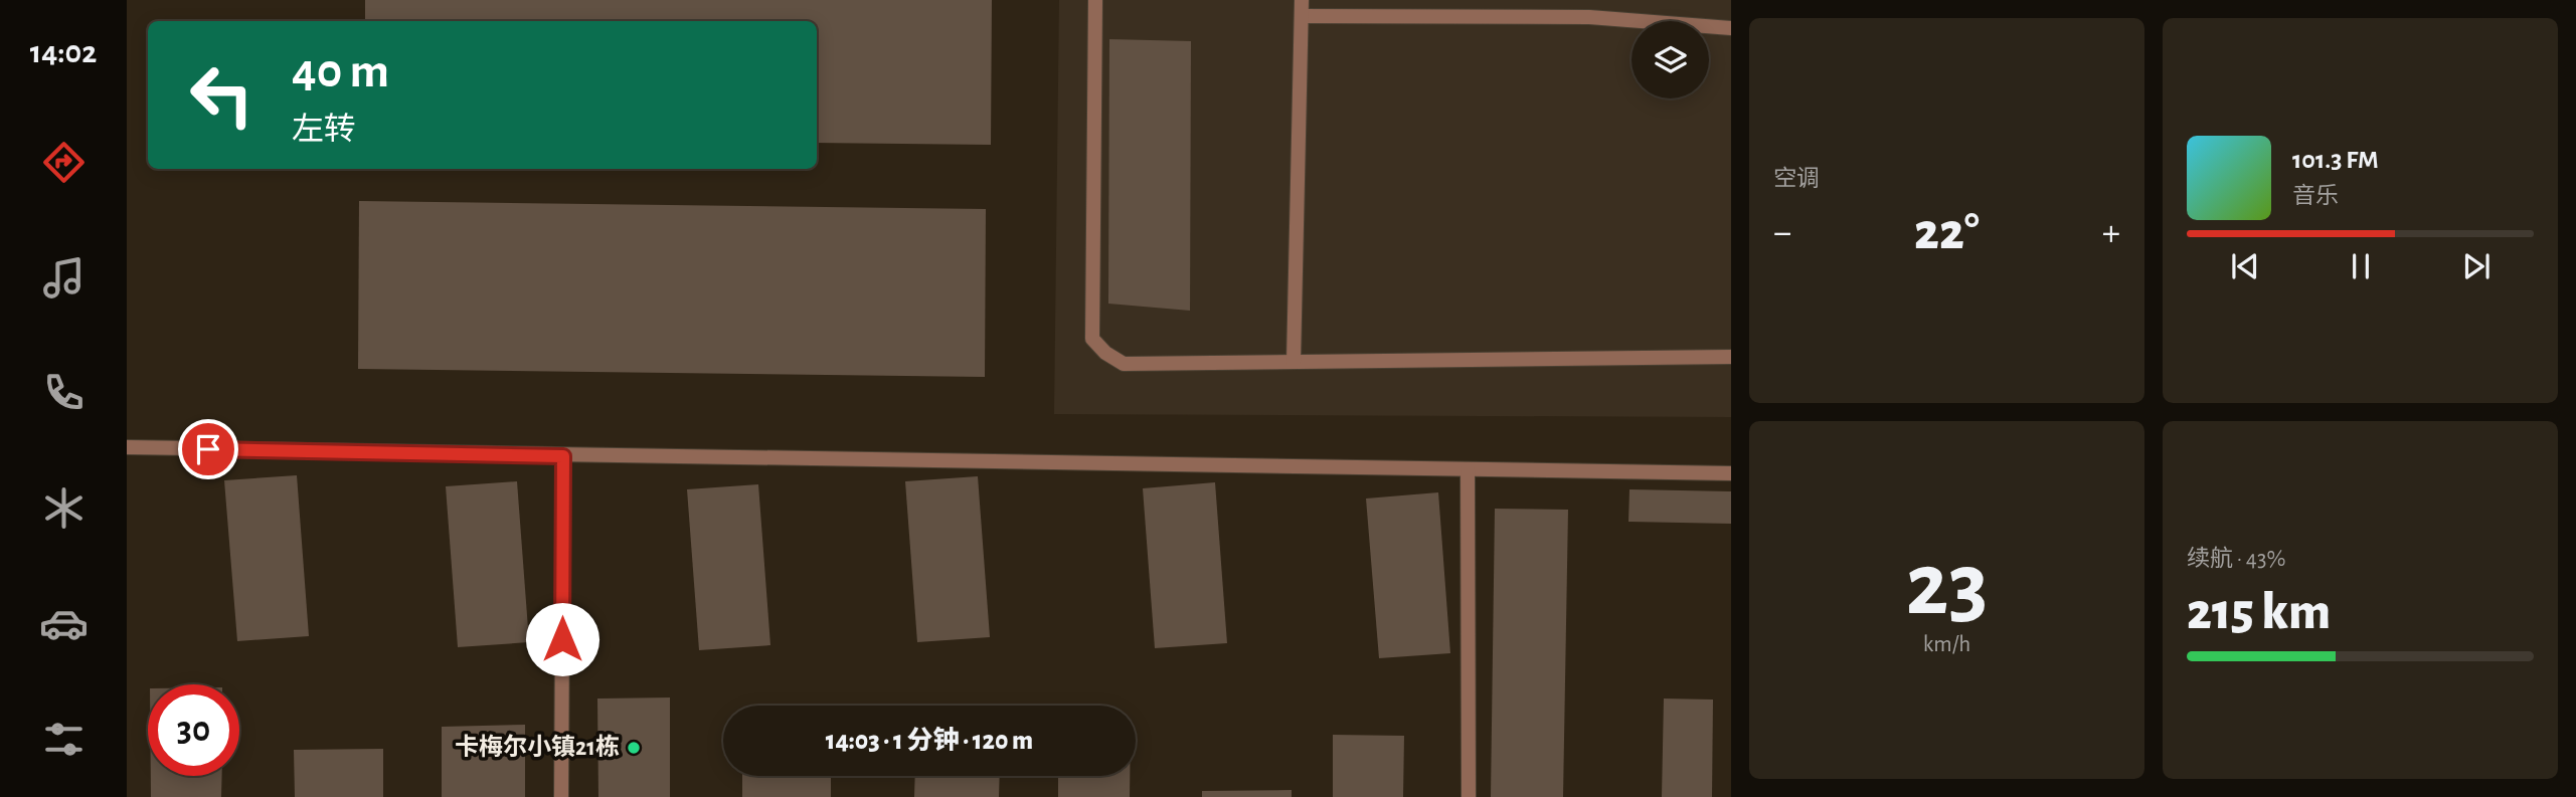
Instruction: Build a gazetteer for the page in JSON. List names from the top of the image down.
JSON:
{
  "places": ["卡梅尔小镇21栋"],
  "page": {
    "tabs": "14:02",
    "tile": [
      "空调",
      ["23", "km/h"],
      ["续航 · 43%", "215 km"]
    ],
    "turn": ["40 m", "左转"],
    "song": ["101.3 FM", "音乐"],
    "heat": ["−", "22°", "+"],
    "limit": "30",
    "trip": "14:03 · 1 分钟 · 120 m"
  }
}
